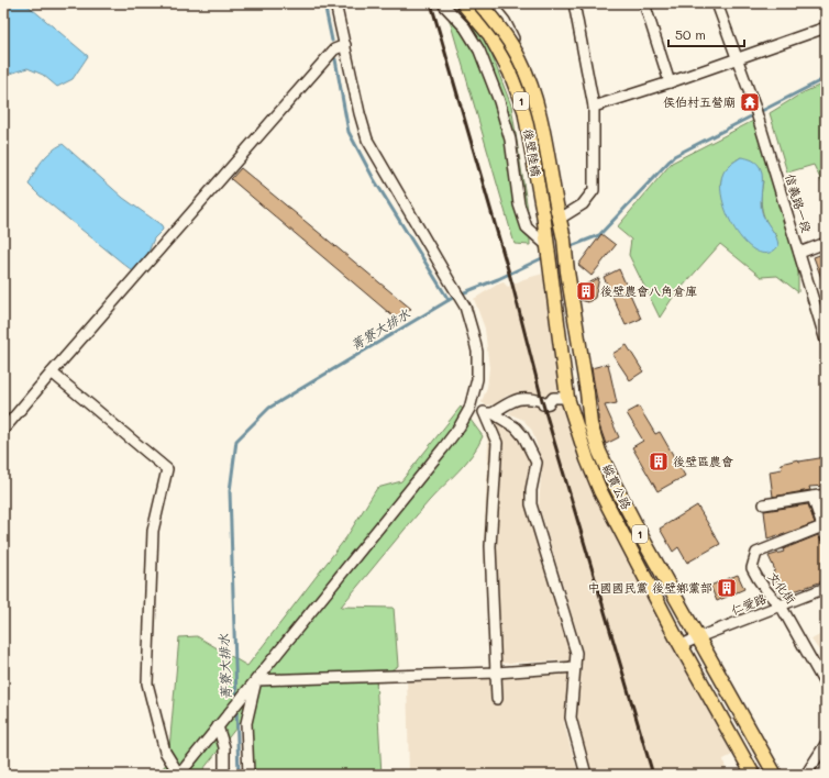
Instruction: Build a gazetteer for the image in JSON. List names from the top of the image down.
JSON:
{
  "streets": {
    "main road": ["1", "後壁陸橋", "縱貫公路"],
    "street": ["信義路一段", "文化街", "仁愛路"]
  },
  "crossings": [
    ["後壁陸橋", "縱貫公路"],
    ["縱貫公路", "仁愛路"],
    ["文化街", "仁愛路"]
  ],
  "water": ["菁寮大排水"],
  "places": {
    "temple": ["侯伯村五營廟"],
    "building": ["後壁農會八角倉庫", "後壁區農會", "中國國民黨 後壁鄉黨部"]
  },
  "scale_bar": "50 m"
}
